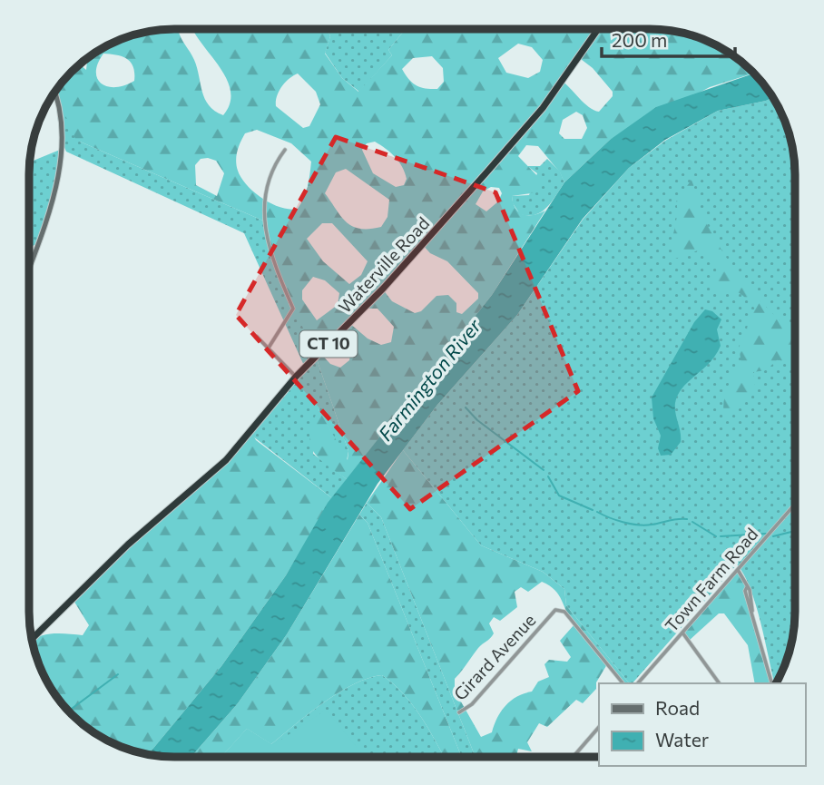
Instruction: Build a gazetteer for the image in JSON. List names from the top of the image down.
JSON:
{
  "streets": {
    "highway": ["Waterville Road", "CT 10"],
    "street": ["Town Farm Road", "Girard Avenue"]
  },
  "water": ["Farmington River"],
  "legend": ["Road", "Water"],
  "scale_bar": "200 m"
}
